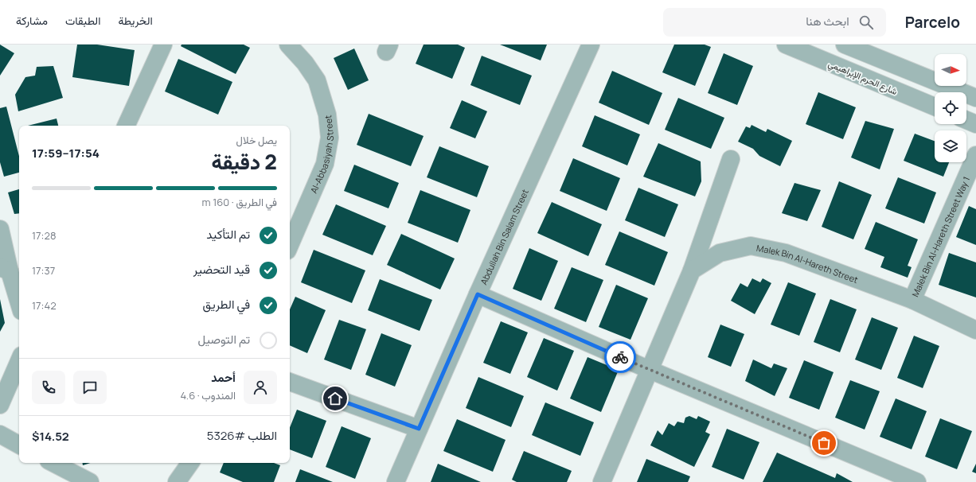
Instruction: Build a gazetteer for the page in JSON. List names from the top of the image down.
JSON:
{
  "streets": {
    "street": [
      "شارع الحرم الإبراهيمي",
      "Al-Abbasiyah Street",
      "Abdullah Bin Salam Street",
      "Malek Bin Al-Hareth Street Way 1",
      "Malek Bin Al-Hareth Street"
    ]
  },
  "crossings": [
    ["Malek Bin Al-Hareth Street Way 1", "Malek Bin Al-Hareth Street"]
  ],
  "north": "right",
  "page": {
    "header": "Parcelo",
    "search": "ابحث هنا",
    "nav": ["الخريطة", "الطبقات", "مشاركة"],
    "heading": ["2 دقيقة", "يصل خلال", "17:54–17:59"],
    "panel": [
      "أحمد",
      "المندوب · 4.6",
      "الطلب #5326",
      "$14.52"
    ],
    "bar": "في الطريق · 160 m",
    "list": [
      ["تم التأكيد", "17:28"],
      ["قيد التحضير", "17:37"],
      ["في الطريق", "17:42"],
      "تم التوصيل"
    ]
  }
}
